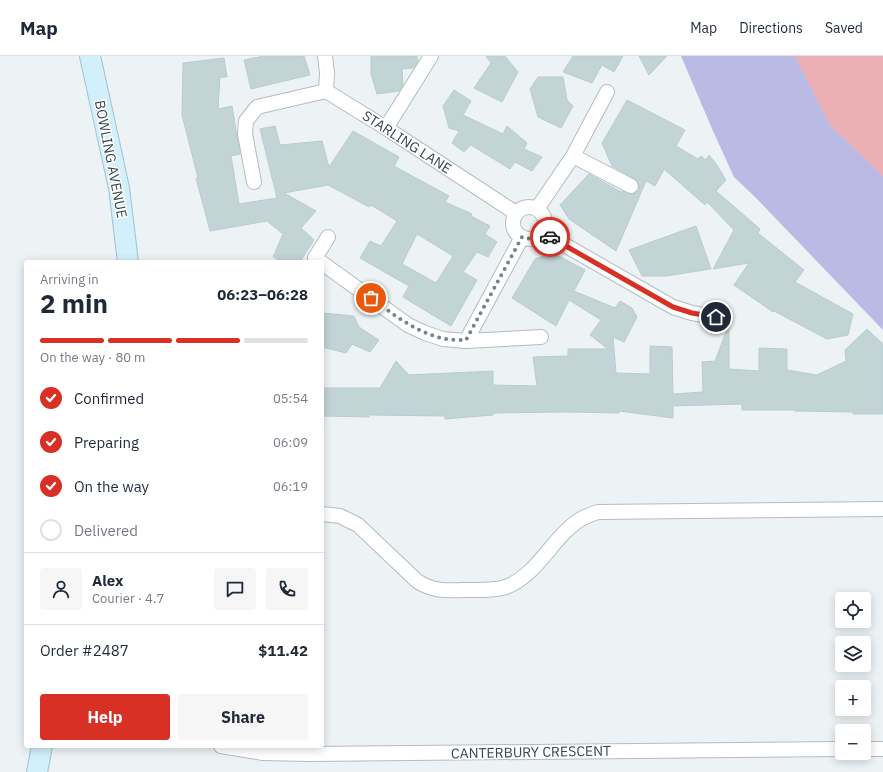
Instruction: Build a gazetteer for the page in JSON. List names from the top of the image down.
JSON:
{
  "streets": {
    "main road": ["BOWLING AVENUE"],
    "street": ["STARLING LANE", "CANTERBURY CRESCENT"]
  },
  "page": {
    "header": "Map",
    "nav": ["Map", "Directions", "Saved"],
    "heading": ["2 min", "Arriving in", "06:23–06:28"],
    "panel": [
      "Alex",
      "Courier · 4.7",
      "Order #2487",
      "$11.42"
    ],
    "bar": "On the way · 80 m",
    "list": [
      ["Confirmed", "05:54"],
      ["Preparing", "06:09"],
      ["On the way", "06:19"],
      "Delivered"
    ],
    "map_buttons": ["+", "−"],
    "buttons": ["Help", "Share"]
  }
}
